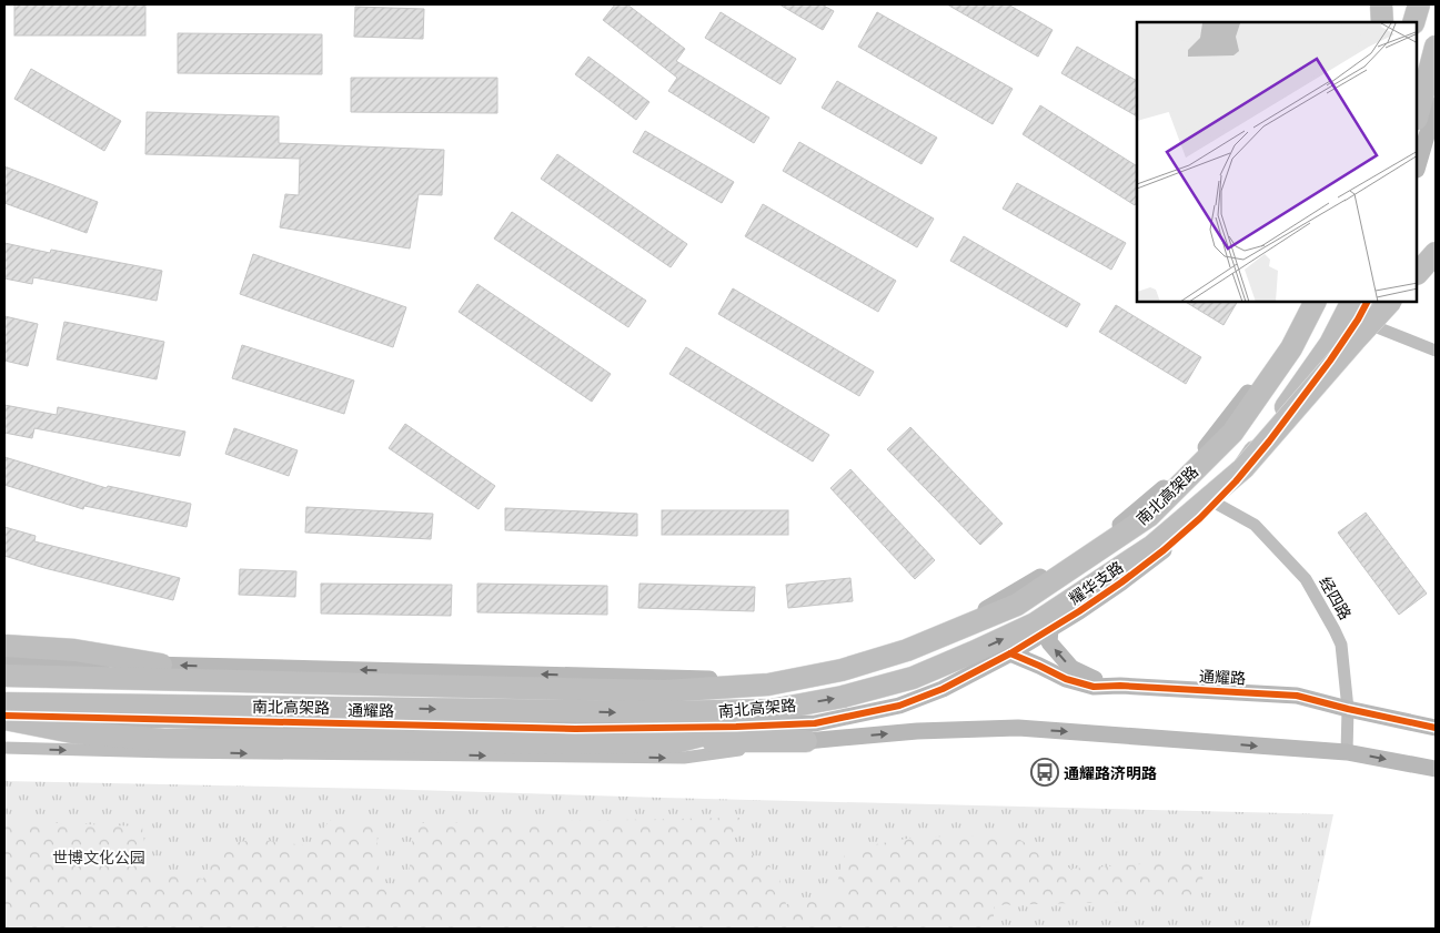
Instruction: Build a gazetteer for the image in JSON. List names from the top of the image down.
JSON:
{
  "streets": {
    "highway": ["南北高架路"],
    "street": ["耀华支路", "经四路", "通耀路"]
  },
  "crossings": [
    ["南北高架路", "耀华支路"],
    ["耀华支路", "经四路"],
    ["耀华支路", "通耀路"],
    ["经四路", "通耀路"]
  ],
  "parks": ["世博文化公园"],
  "places": {
    "bus stop": ["通耀路济明路"]
  }
}
